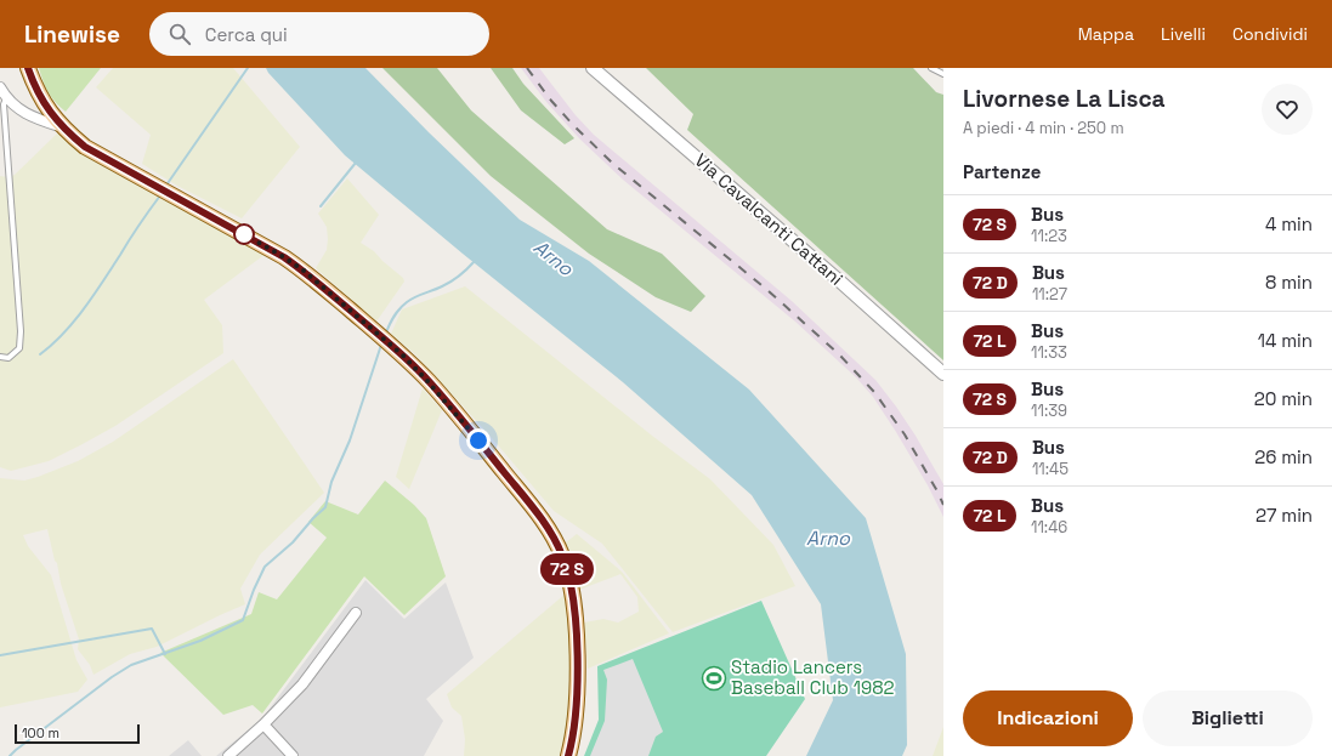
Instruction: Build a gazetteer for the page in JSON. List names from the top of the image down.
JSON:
{
  "streets": {
    "street": ["Via Cavalcanti Cattani"]
  },
  "water": ["Arno"],
  "places": {
    "sports": ["Stadio Lancers Baseball Club 1982"]
  },
  "scale_bar": "100 m",
  "page": {
    "header": "Linewise",
    "search": "Cerca qui",
    "nav": ["Mappa", "Livelli", "Condividi"],
    "on_map": "72 S",
    "heading": [
      ["Livornese La Lisca", "A piedi · 4 min · 250 m"],
      "Partenze"
    ],
    "list": [
      {
        "mark": "72 S",
        "name": "Bus",
        "note": "11:23",
        "value": "4 min"
      },
      {
        "mark": "72 D",
        "name": "Bus",
        "note": "11:27",
        "value": "8 min"
      },
      {
        "mark": "72 L",
        "name": "Bus",
        "note": "11:33",
        "value": "14 min"
      },
      {
        "mark": "72 S",
        "name": "Bus",
        "note": "11:39",
        "value": "20 min"
      },
      {
        "mark": "72 D",
        "name": "Bus",
        "note": "11:45",
        "value": "26 min"
      },
      {
        "mark": "72 L",
        "name": "Bus",
        "note": "11:46",
        "value": "27 min"
      }
    ],
    "buttons": ["Indicazioni", "Biglietti"],
    "scale": "100 m"
  }
}
